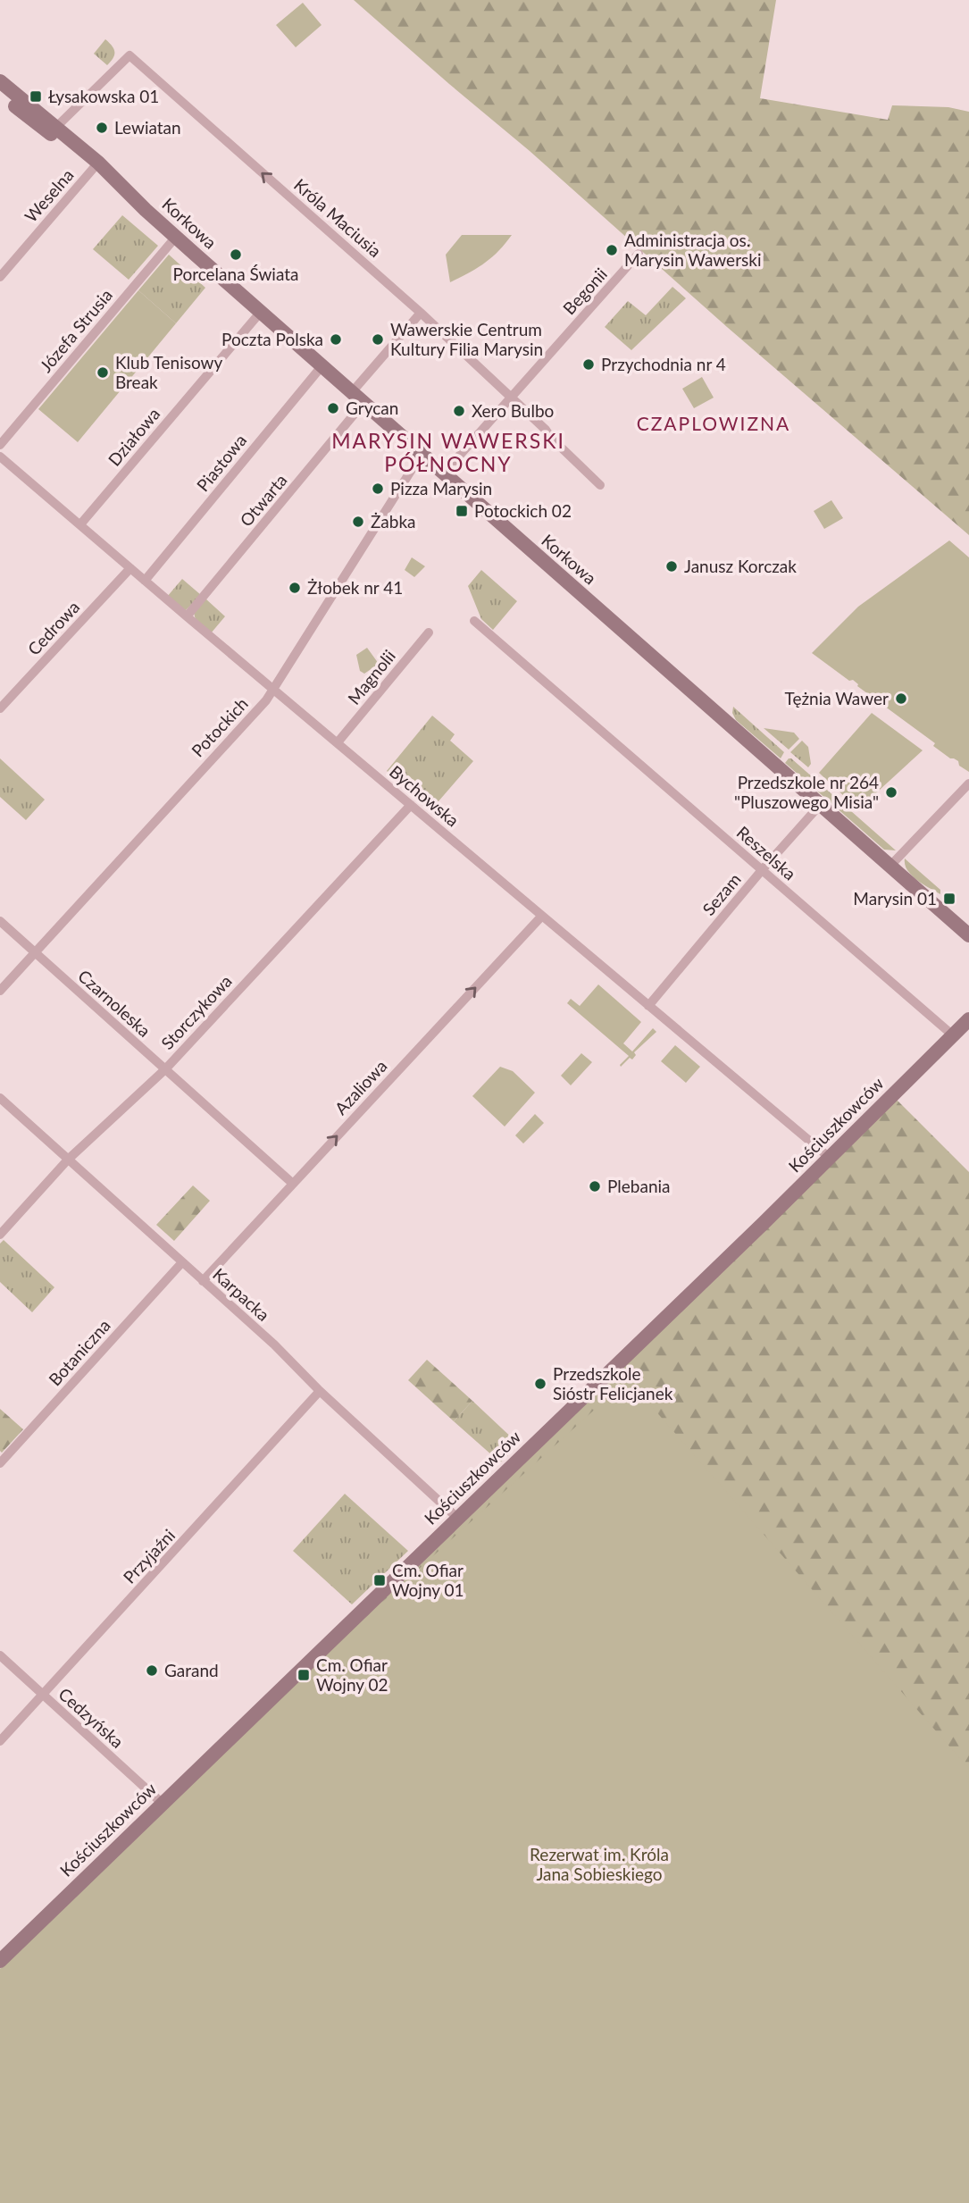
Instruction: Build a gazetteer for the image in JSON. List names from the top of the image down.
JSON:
{
  "streets": {
    "street": [
      "Weselna",
      "Króla Maciusia",
      "Korkowa",
      "Begonii",
      "Józefa Strusia",
      "Działowa",
      "Piastowa",
      "Otwarta",
      "Cedrowa",
      "Magnolii",
      "Potockich",
      "Bychowska",
      "Reszelska",
      "Sezam",
      "Czarnoleska",
      "Storczykowa",
      "Azaliowa",
      "Kościuszkowców",
      "Karpacka",
      "Botaniczna",
      "Przyjaźni",
      "Cedzyńska"
    ]
  },
  "crossings": [
    ["Weselna", "Korkowa"],
    ["Króla Maciusia", "Korkowa"],
    ["Króla Maciusia", "Begonii"],
    ["Korkowa", "Józefa Strusia"],
    ["Korkowa", "Działowa"],
    ["Korkowa", "Piastowa"],
    ["Korkowa", "Otwarta"],
    ["Korkowa", "Potockich"],
    ["Korkowa", "Sezam"],
    ["Działowa", "Bychowska"],
    ["Piastowa", "Bychowska"],
    ["Otwarta", "Bychowska"],
    ["Cedrowa", "Bychowska"],
    ["Magnolii", "Bychowska"],
    ["Potockich", "Bychowska"],
    ["Potockich", "Czarnoleska"],
    ["Bychowska", "Sezam"],
    ["Bychowska", "Storczykowa"],
    ["Bychowska", "Azaliowa"],
    ["Bychowska", "Kościuszkowców"],
    ["Reszelska", "Sezam"],
    ["Reszelska", "Kościuszkowców"],
    ["Czarnoleska", "Storczykowa"],
    ["Czarnoleska", "Azaliowa"],
    ["Storczykowa", "Karpacka"],
    ["Azaliowa", "Karpacka"],
    ["Kościuszkowców", "Karpacka"],
    ["Kościuszkowców", "Cedzyńska"],
    ["Karpacka", "Botaniczna"],
    ["Karpacka", "Przyjaźni"],
    ["Przyjaźni", "Cedzyńska"]
  ],
  "one_way": ["Króla Maciusia", "Azaliowa"],
  "districts": ["CZAPLOWIZNA", "MARYSIN WAWERSKI PÓŁNOCNY"],
  "parks": ["Rezerwat im. Króla Jana Sobieskiego"],
  "places": {
    "transit": [
      "Łysakowska 01",
      "Potockich 02",
      "Marysin 01",
      "Cm. Ofiar Wojny 01",
      "Cm. Ofiar Wojny 02"
    ],
    "other": [
      "Lewiatan",
      "Administracja os. Marysin Wawerski",
      "Porcelana Świata",
      "Poczta Polska",
      "Wawerskie Centrum Kultury Filia Marysin",
      "Przychodnia nr 4",
      "Klub Tenisowy Break",
      "Grycan",
      "Xero Bulbo",
      "Pizza Marysin",
      "Żabka",
      "Janusz Korczak",
      "Żłobek nr 41",
      "Tężnia Wawer",
      "Przedszkole nr 264 \"Pluszowego Misia\"",
      "Plebania",
      "Przedszkole Sióstr Felicjanek",
      "Garand"
    ]
  }
}
